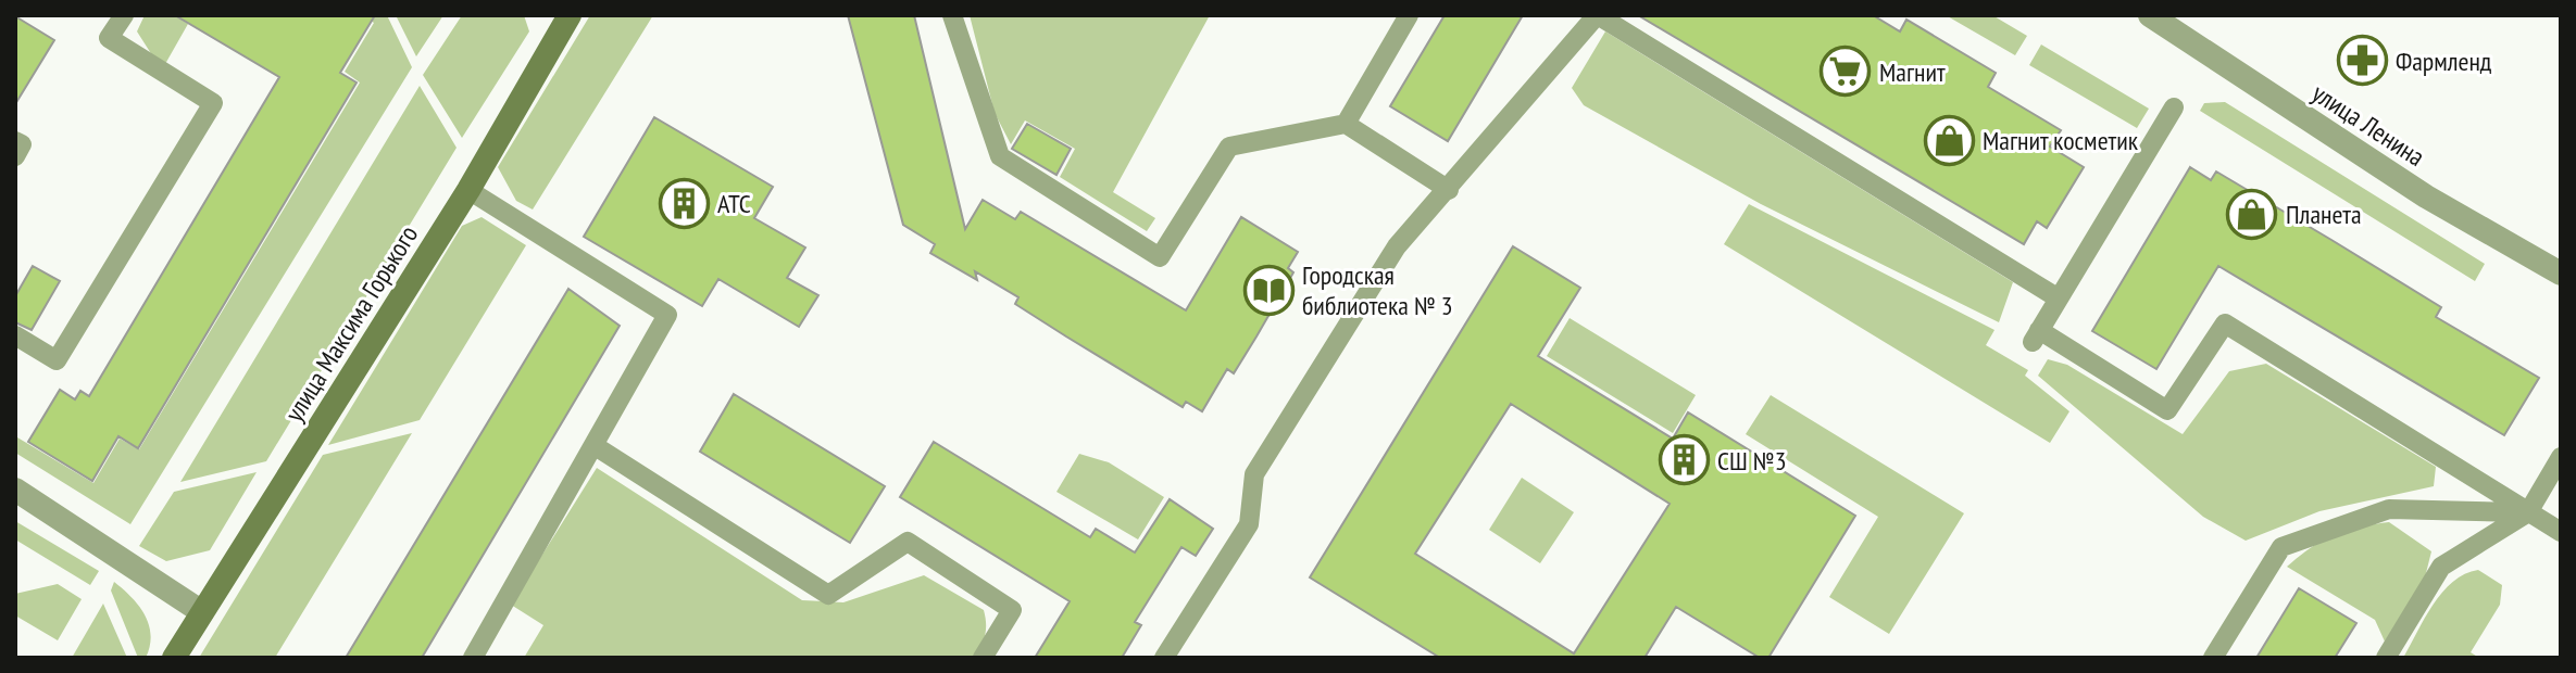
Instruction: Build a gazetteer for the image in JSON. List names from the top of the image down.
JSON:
{
  "streets": {
    "main road": ["улица Максима Горького"],
    "street": ["улица Ленина"]
  },
  "places": {
    "pharmacy": ["Фармленд"],
    "supermarket": ["Магнит"],
    "shop": ["Магнит косметик", "Планета"],
    "building": ["АТС", "СШ №3"],
    "library": ["Городская библиотека № 3"]
  }
}
